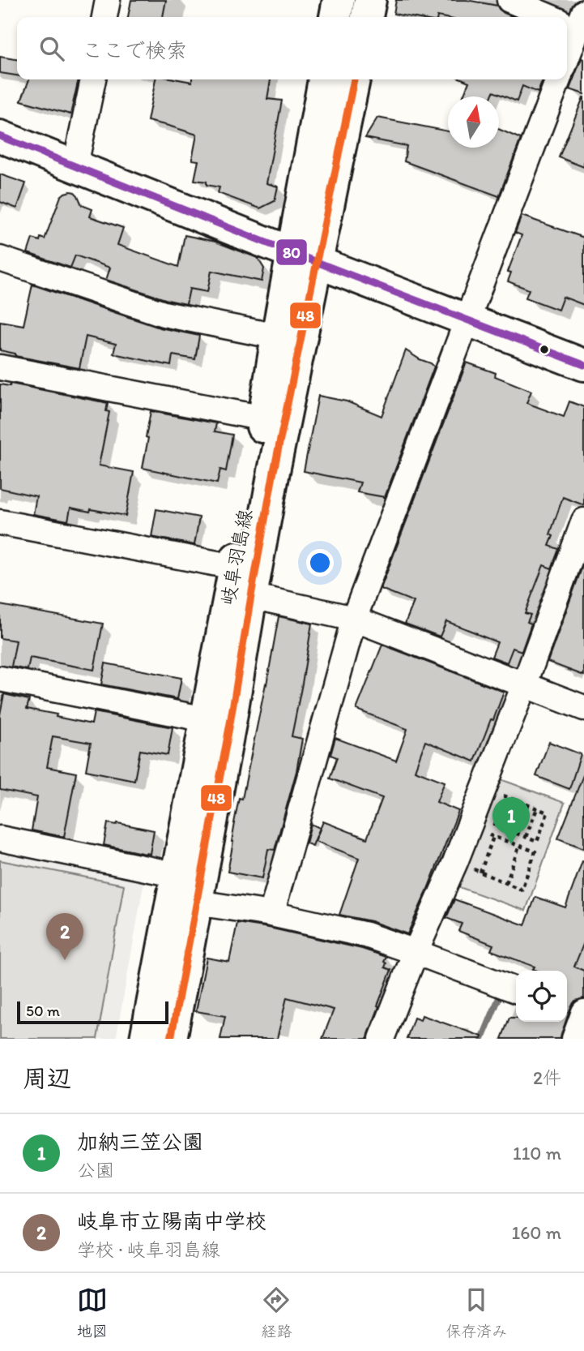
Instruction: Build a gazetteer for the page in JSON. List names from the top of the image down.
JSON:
{
  "streets": {
    "main road": ["岐阜羽島線"]
  },
  "lines": ["transit line 48", "transit line 80"],
  "scale_bar": "50 m",
  "north": "top",
  "page": {
    "search": "ここで検索",
    "pins": ["1", "2"],
    "scale": "50 m",
    "heading": ["周辺", "2件"],
    "list": [
      {
        "mark": "1",
        "name": "加納三笠公園",
        "note": "公園",
        "value": "110 m"
      },
      {
        "mark": "2",
        "name": "岐阜市立陽南中学校",
        "note": "学校 · 岐阜羽島線",
        "value": "160 m"
      }
    ],
    "nav": ["地図", "経路", "保存済み"]
  }
}
